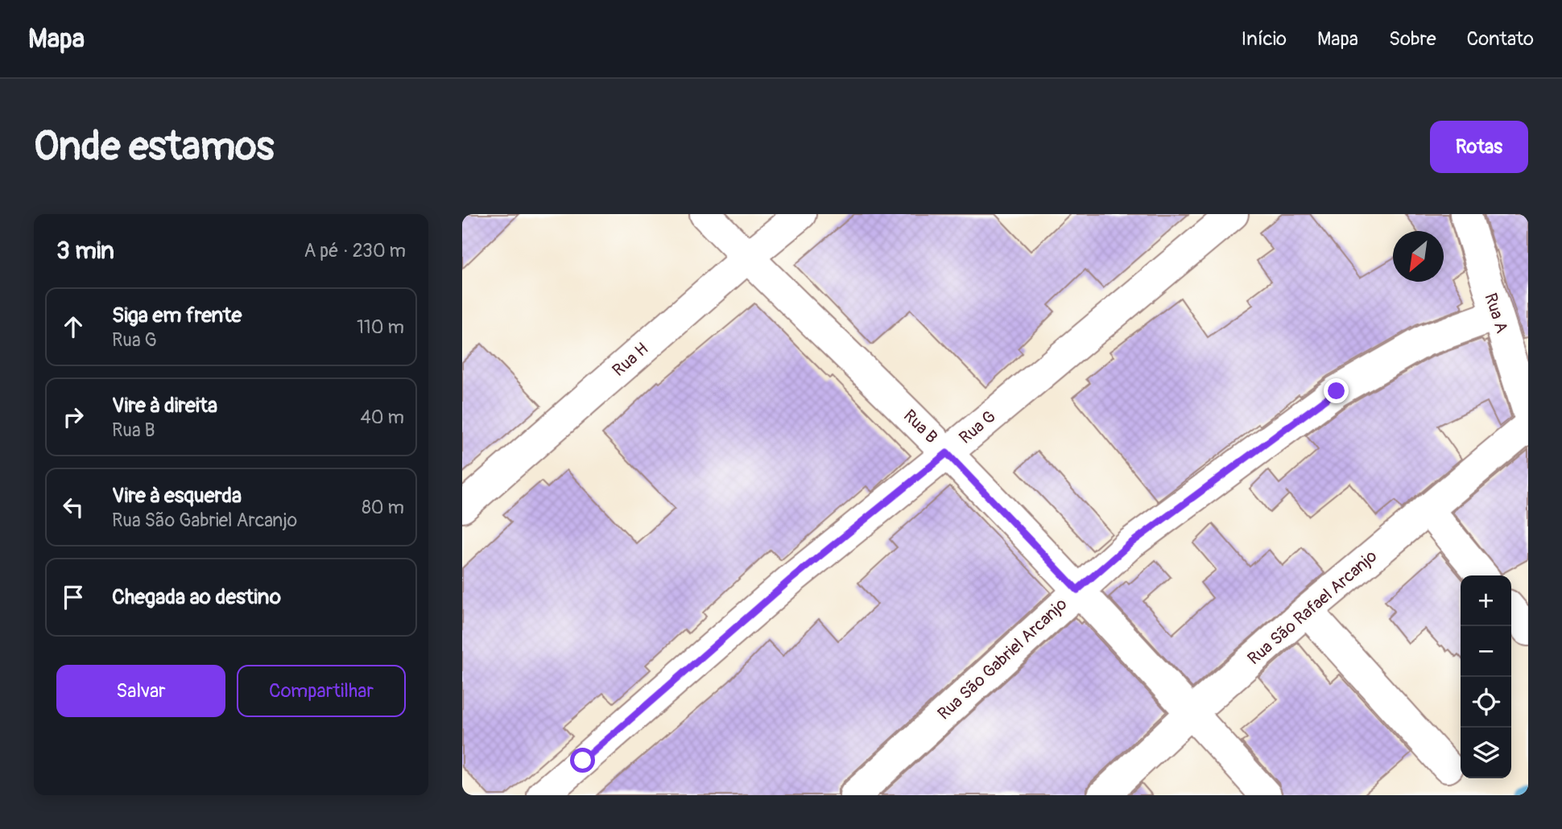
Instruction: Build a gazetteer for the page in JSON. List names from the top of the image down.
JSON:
{
  "streets": {
    "street": [
      "Rua A",
      "Rua H",
      "Rua B",
      "Rua G",
      "Rua São Rafael Arcanjo",
      "Rua São Gabriel Arcanjo"
    ]
  },
  "crossings": [
    ["Rua A", "Rua São Gabriel Arcanjo"],
    ["Rua H", "Rua B"],
    ["Rua B", "Rua G"],
    ["Rua B", "Rua São Rafael Arcanjo"],
    ["Rua B", "Rua São Gabriel Arcanjo"]
  ],
  "north": "bottom left",
  "page": {
    "header": "Mapa",
    "nav": [
      "Início",
      "Mapa",
      "Sobre",
      "Contato"
    ],
    "buttons": [
      "Rotas",
      ["Salvar", "Compartilhar"]
    ],
    "title": "Onde estamos",
    "heading": ["3 min", "A pé · 230 m"],
    "list": [
      ["Siga em frente", "Rua G", "110 m"],
      ["Vire à direita", "Rua B", "40 m"],
      ["Vire à esquerda", "Rua São Gabriel Arcanjo", "80 m"],
      "Chegada ao destino"
    ],
    "map_buttons": ["+", "−"]
  }
}
